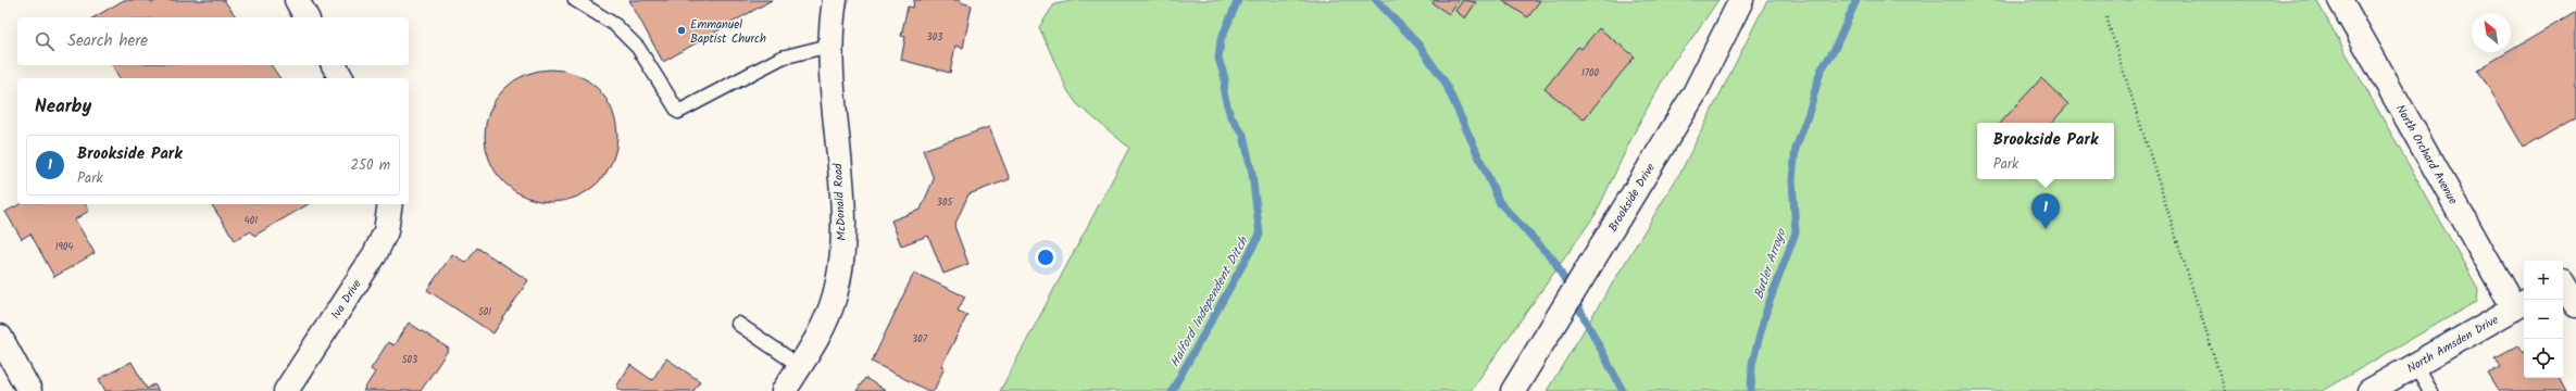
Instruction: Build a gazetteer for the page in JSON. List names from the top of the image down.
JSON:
{
  "streets": {
    "street": [
      "North Orchard Avenue",
      "Brookside Drive",
      "McDonald Road",
      "Iva Drive",
      "North Amsden Drive"
    ]
  },
  "crossings": [
    ["North Orchard Avenue", "North Amsden Drive"]
  ],
  "water": ["Butler Arroyo", "Halford Independent Ditch"],
  "places": ["Emmanuel Baptist Church"],
  "house_numbers": [
    "303",
    "1700",
    "305",
    "401",
    "1904",
    "501",
    "307",
    "503"
  ],
  "north": "top left",
  "page": {
    "search": "Search here",
    "heading": "Nearby",
    "popup": ["Brookside Park", "Park"],
    "list": [
      {
        "mark": "1",
        "name": "Brookside Park",
        "note": "Park",
        "value": "250 m"
      }
    ],
    "pins": "1",
    "map_buttons": ["+", "−"]
  }
}
